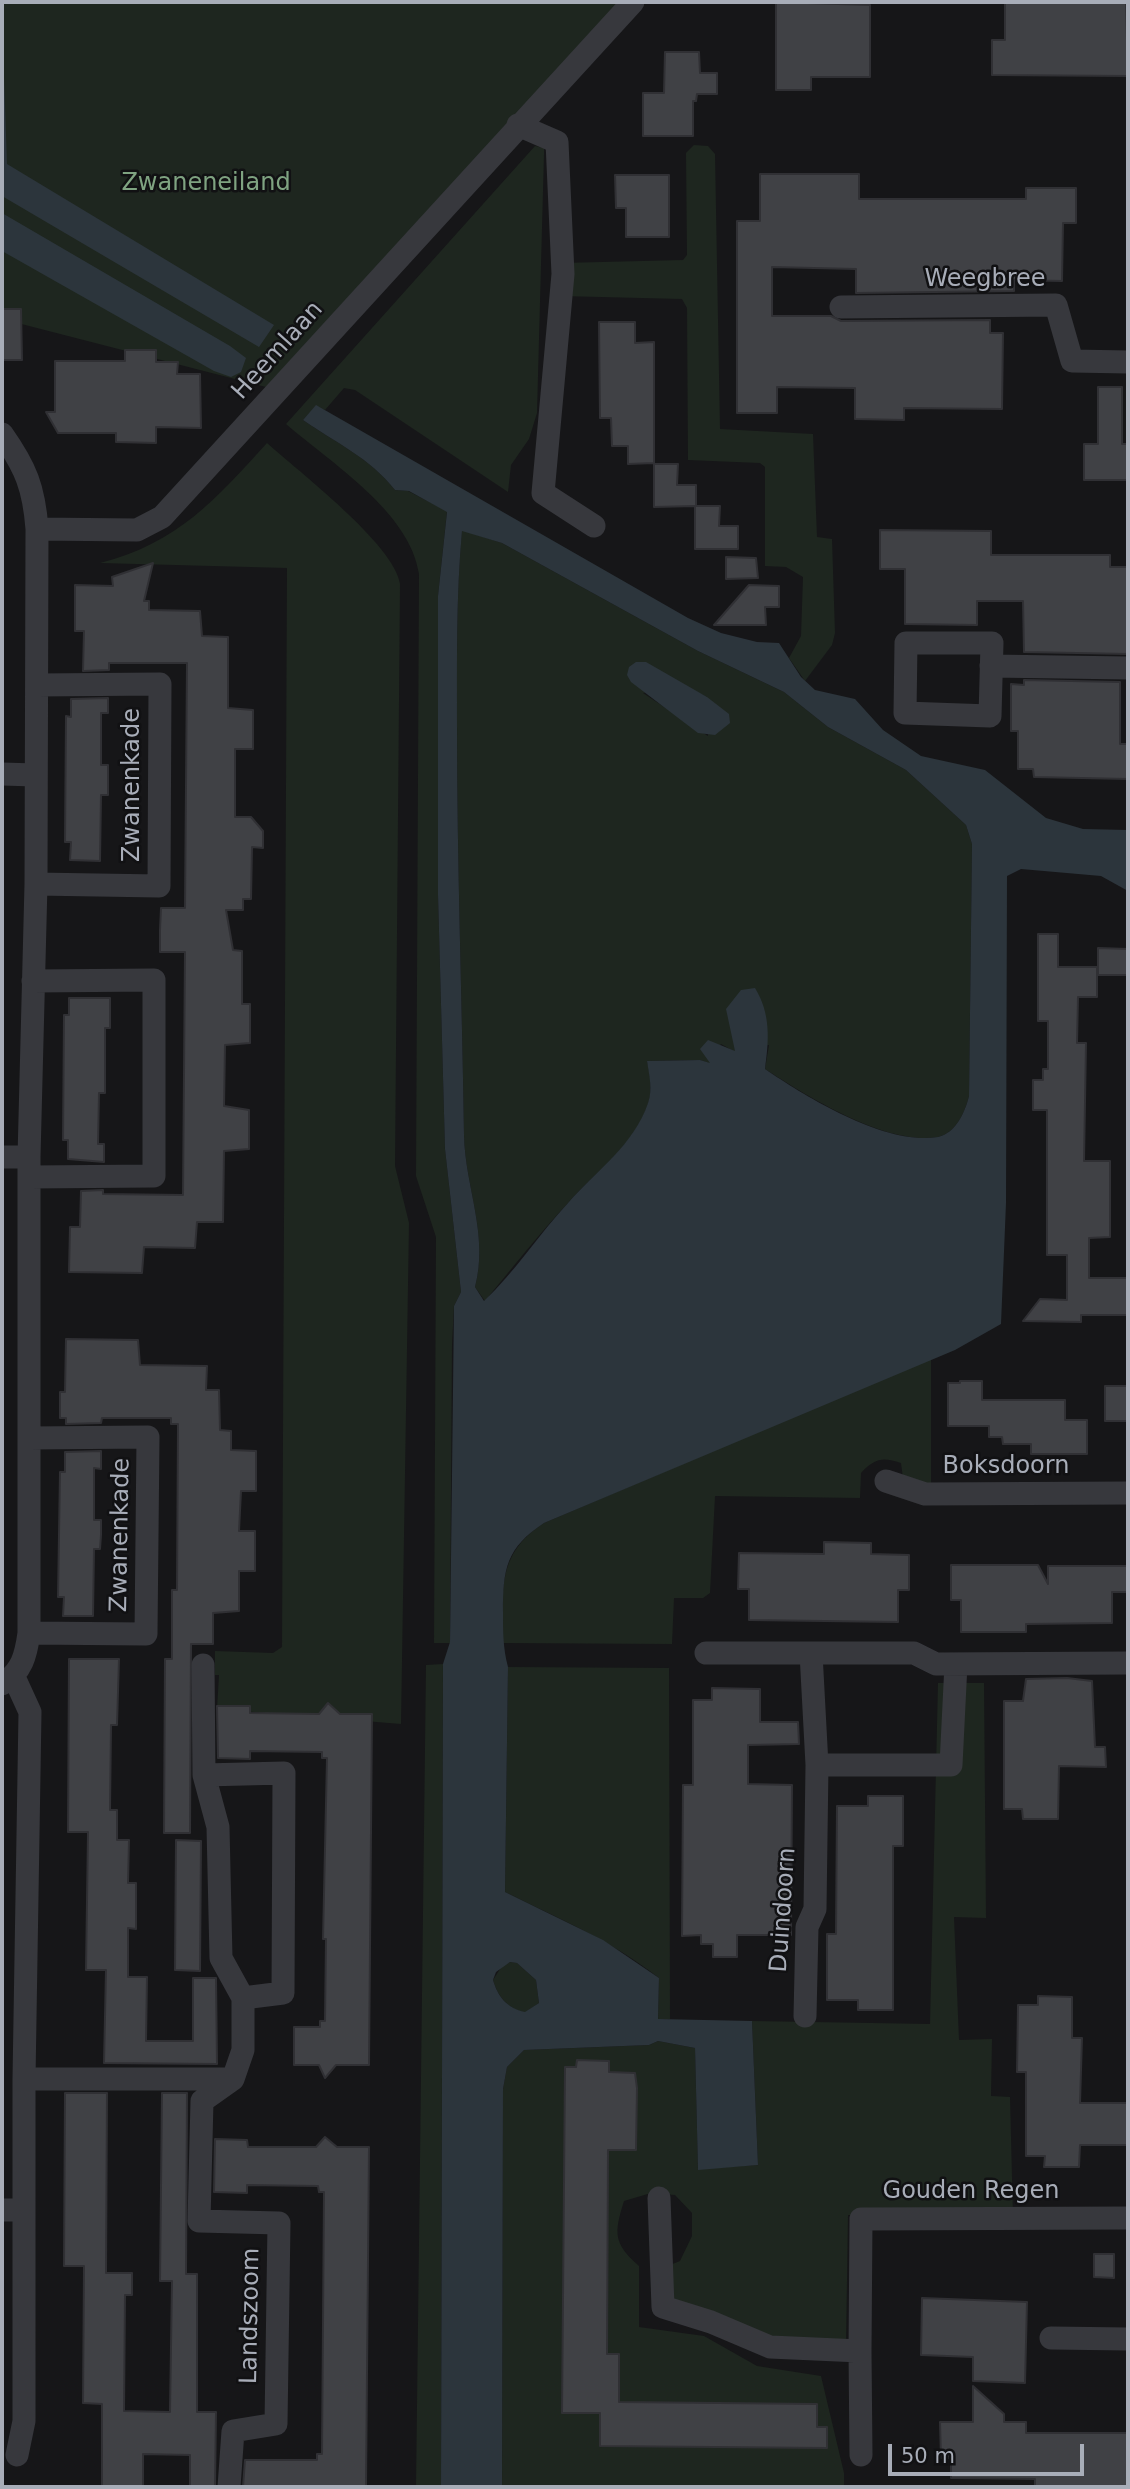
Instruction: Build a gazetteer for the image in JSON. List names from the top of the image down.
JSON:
{
  "streets": {
    "street": [
      "Weegbree",
      "Heemlaan",
      "Zwanenkade",
      "Boksdoorn",
      "Duindoorn",
      "Gouden Regen",
      "Landszoom"
    ]
  },
  "parks": ["Zwaneneiland"],
  "scale_bar": "50 m"
}
